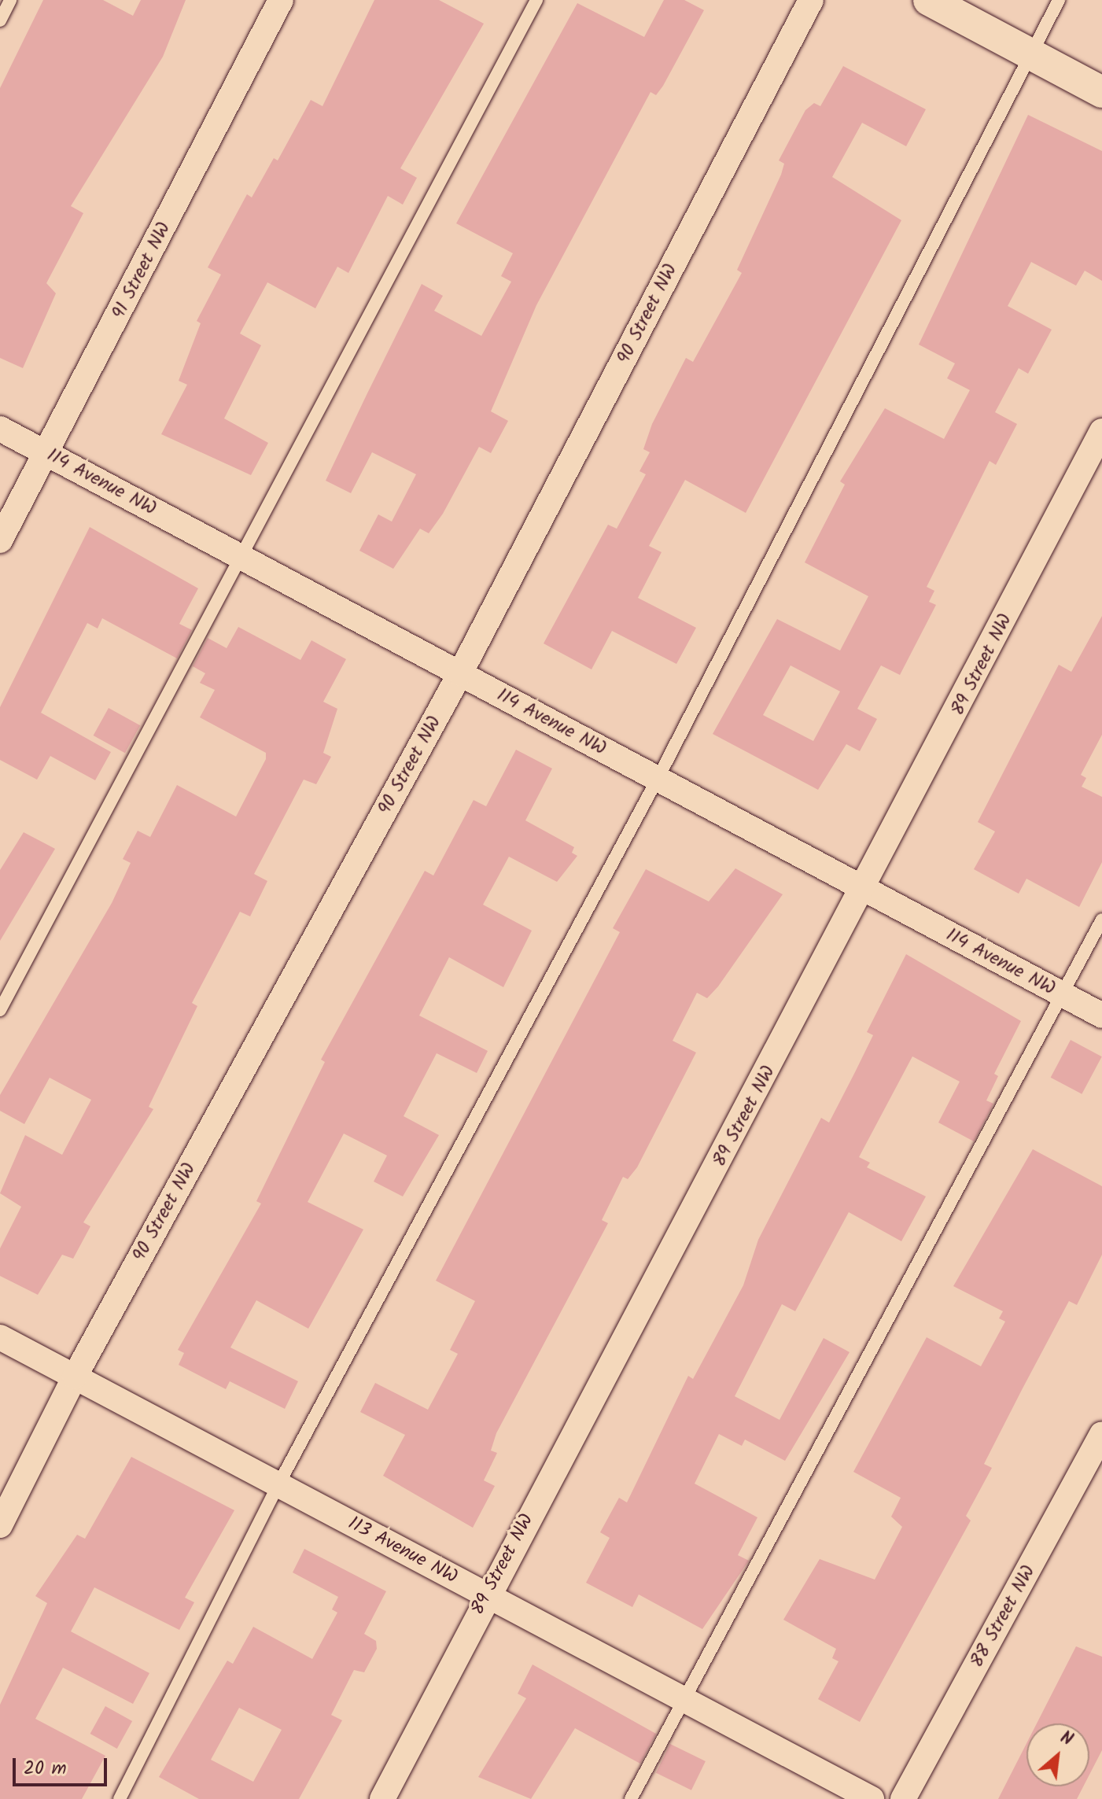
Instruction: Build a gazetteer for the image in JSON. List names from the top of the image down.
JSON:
{
  "streets": {
    "street": [
      "91 Street NW",
      "90 Street NW",
      "114 Avenue NW",
      "89 Street NW",
      "113 Avenue NW",
      "88 Street NW"
    ]
  },
  "crossings": [
    ["91 Street NW", "114 Avenue NW"],
    ["90 Street NW", "114 Avenue NW"],
    ["90 Street NW", "113 Avenue NW"],
    ["114 Avenue NW", "89 Street NW"],
    ["89 Street NW", "113 Avenue NW"]
  ],
  "scale_bar": "20 m",
  "north": "top right"
}
